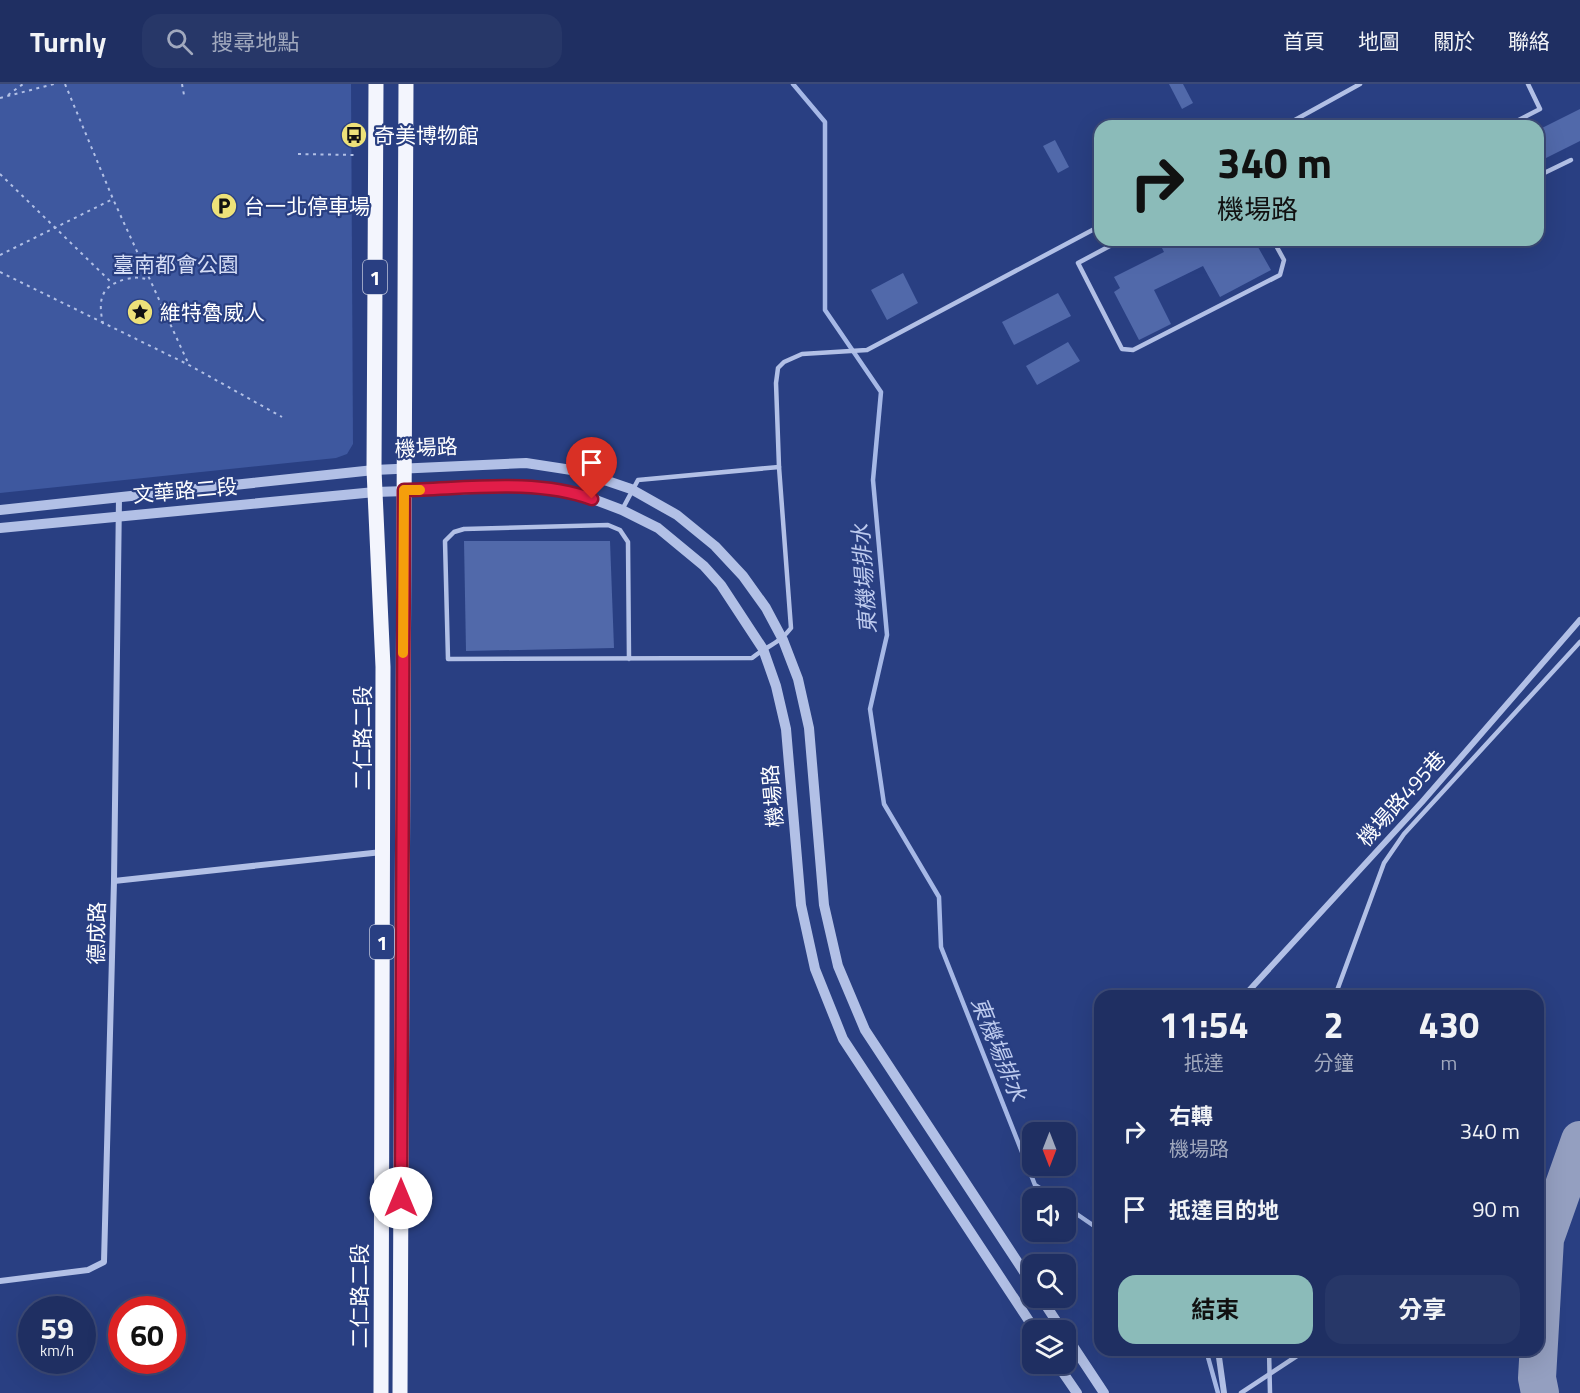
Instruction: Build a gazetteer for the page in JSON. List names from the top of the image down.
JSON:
{
  "streets": {
    "main road": ["1", "二仁路二段"],
    "street": [
      "機場路",
      "文華路二段",
      "機場路495巷",
      "德成路"
    ]
  },
  "crossings": [
    ["機場路", "文華路二段"],
    ["機場路", "二仁路二段"],
    ["文華路二段", "二仁路二段"],
    ["文華路二段", "德成路"]
  ],
  "water": ["東機場排水"],
  "parks": ["臺南都會公園"],
  "places": {
    "bus stop": ["奇美博物館"],
    "parking": ["台一北停車場"],
    "place": ["維特魯威人"]
  },
  "north": "bottom",
  "page": {
    "header": "Turnly",
    "search": "搜尋地點",
    "nav": [
      "首頁",
      "地圖",
      "關於",
      "聯絡"
    ],
    "turn": ["340 m", "機場路"],
    "eta": [
      "11:54",
      "抵達",
      "2",
      "分鐘",
      "430",
      "m"
    ],
    "list": [
      {
        "name": "右轉",
        "note": "機場路",
        "value": "340 m"
      },
      {
        "name": "抵達目的地",
        "value": "90 m"
      }
    ],
    "buttons": ["結束", "分享"],
    "speed": "59 km/h",
    "limit": "60"
  }
}
